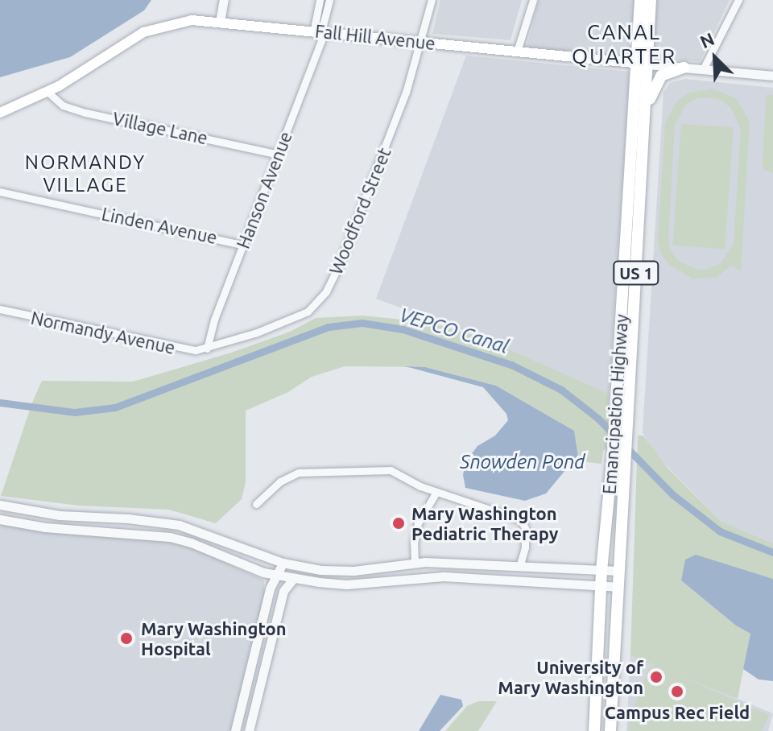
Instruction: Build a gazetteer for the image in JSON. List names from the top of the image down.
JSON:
{
  "streets": {
    "main road": ["Fall Hill Avenue", "US 1", "Emancipation Highway"],
    "street": [
      "Village Lane",
      "Hanson Avenue",
      "Woodford Street",
      "Linden Avenue",
      "Normandy Avenue"
    ]
  },
  "crossings": [
    ["Fall Hill Avenue", "Village Lane"],
    ["Fall Hill Avenue", "Hanson Avenue"],
    ["Fall Hill Avenue", "Woodford Street"],
    ["Fall Hill Avenue", "Emancipation Highway"],
    ["Village Lane", "Hanson Avenue"],
    ["Hanson Avenue", "Woodford Street"],
    ["Hanson Avenue", "Linden Avenue"],
    ["Hanson Avenue", "Normandy Avenue"],
    ["Woodford Street", "Normandy Avenue"]
  ],
  "districts": ["CANAL QUARTER", "NORMANDY VILLAGE"],
  "water": ["VEPCO Canal", "Snowden Pond"],
  "places": [
    "Mary Washington Pediatric Therapy",
    "Mary Washington Hospital",
    "University of Mary Washington",
    "Campus Rec Field"
  ],
  "north": "top left"
}
